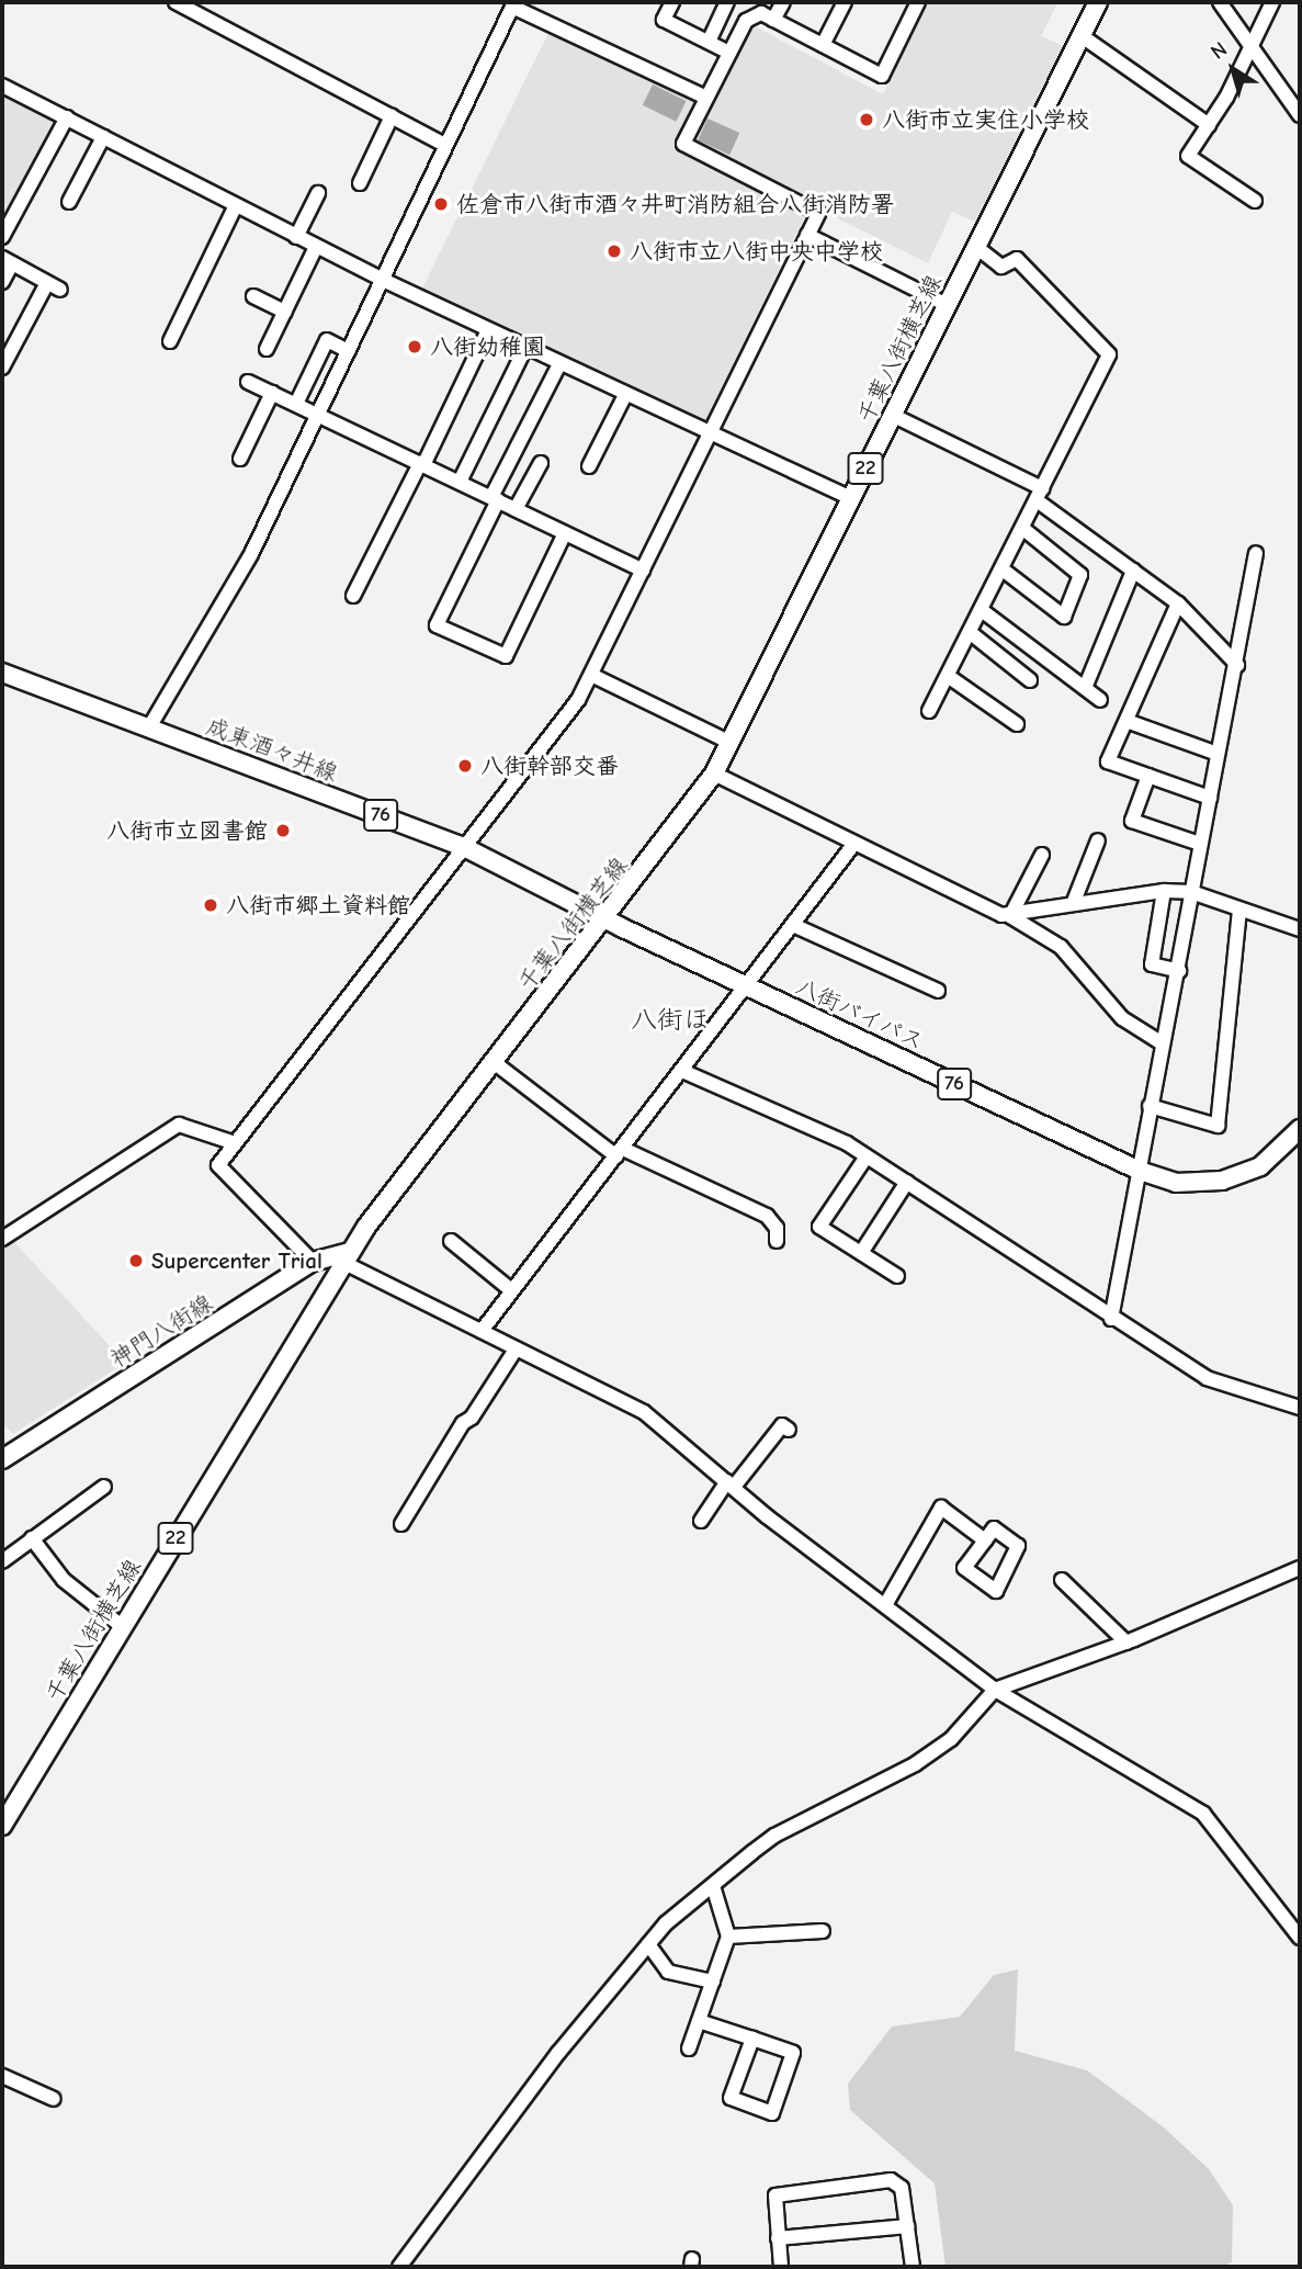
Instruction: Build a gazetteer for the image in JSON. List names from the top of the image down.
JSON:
{
  "streets": {
    "main road": [
      "千葉八街横芝線",
      "22",
      "成東酒々井線",
      "76",
      "八街バイパス",
      "神門八街線"
    ]
  },
  "crossings": [
    ["千葉八街横芝線", "成東酒々井線"],
    ["千葉八街横芝線", "八街バイパス"],
    ["千葉八街横芝線", "神門八街線"],
    ["成東酒々井線", "八街バイパス"]
  ],
  "districts": ["八街ほ"],
  "places": [
    "八街市立実住小学校",
    "佐倉市八街市酒々井町消防組合八街消防署",
    "八街市立八街中央中学校",
    "八街幼稚園",
    "八街幹部交番",
    "八街市立図書館",
    "八街市郷土資料館",
    "Supercenter Trial"
  ],
  "north": "top left"
}
